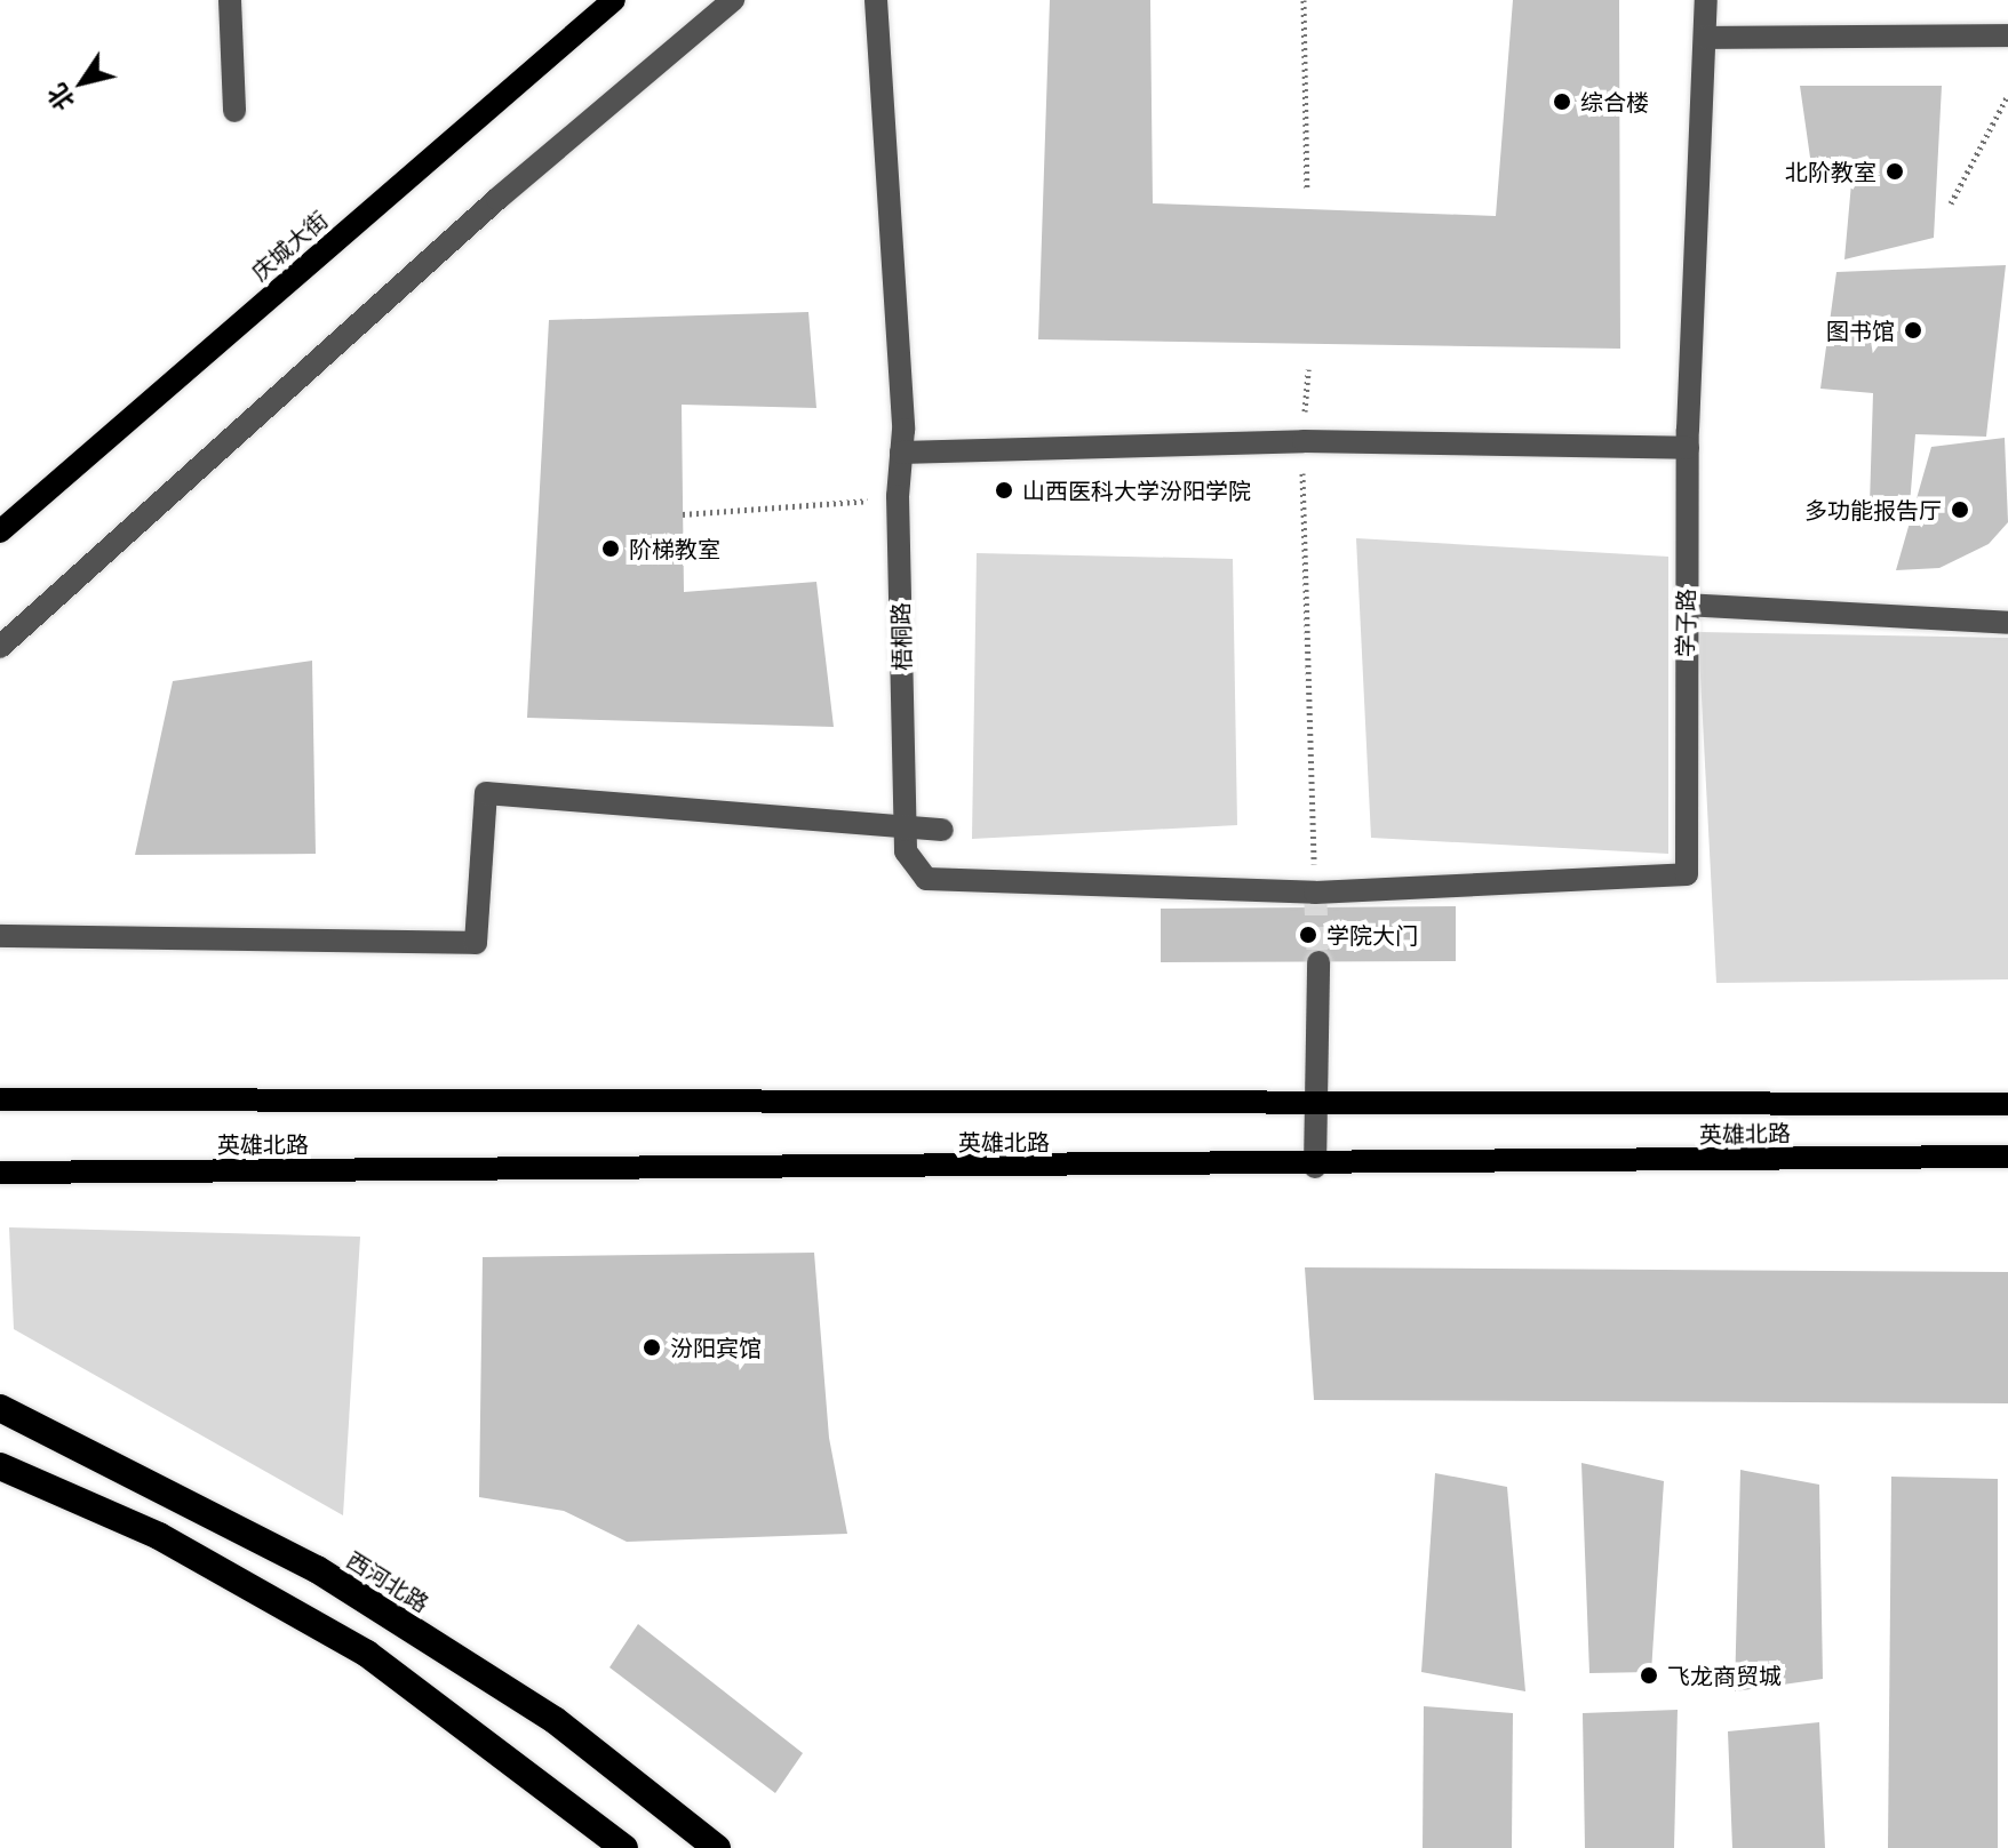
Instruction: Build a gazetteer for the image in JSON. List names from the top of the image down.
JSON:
{
  "streets": {
    "highway": ["西河北路"],
    "main road": ["庆城大街", "英雄北路"],
    "lane": ["学子路", "梧桐路"]
  },
  "crossings": [
    ["学子路", "梧桐路"]
  ],
  "places": [
    "综合楼",
    "北阶教室",
    "图书馆",
    "山西医科大学汾阳学院",
    "多功能报告厅",
    "阶梯教室",
    "学院大门",
    "汾阳宾馆",
    "飞龙商贸城"
  ],
  "north": "bottom left"
}
